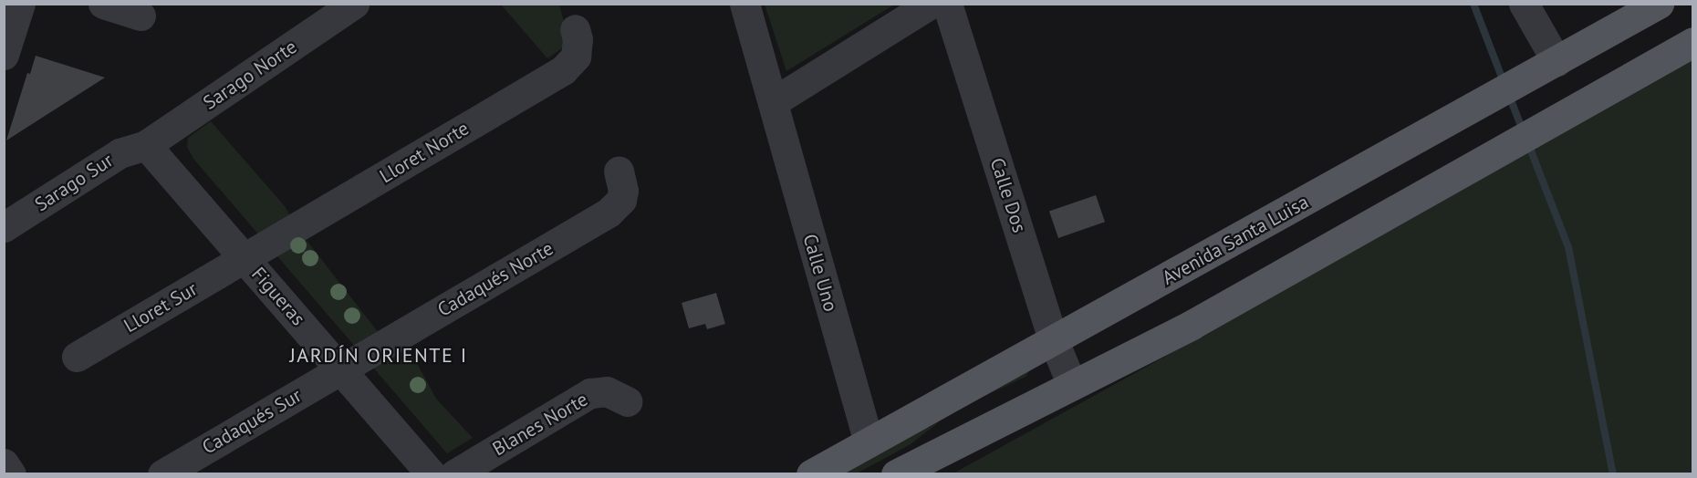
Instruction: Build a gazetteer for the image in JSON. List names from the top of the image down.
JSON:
{
  "streets": {
    "main road": ["Avenida Santa Luisa"],
    "street": [
      "Sarago Norte",
      "Lloret Norte",
      "Sarago Sur",
      "Calle Dos",
      "Calle Uno",
      "Cadaqués Norte",
      "Figueras",
      "Lloret Sur",
      "Cadaqués Sur",
      "Blanes Norte"
    ]
  },
  "crossings": [
    ["Sarago Norte", "Sarago Sur"],
    ["Sarago Norte", "Figueras"],
    ["Lloret Norte", "Figueras"],
    ["Lloret Norte", "Lloret Sur"],
    ["Sarago Sur", "Figueras"],
    ["Calle Dos", "Avenida Santa Luisa"],
    ["Avenida Santa Luisa", "Calle Uno"],
    ["Cadaqués Norte", "Figueras"],
    ["Cadaqués Norte", "Cadaqués Sur"],
    ["Figueras", "Lloret Sur"],
    ["Figueras", "Cadaqués Sur"]
  ],
  "districts": ["JARDÍN ORIENTE I"]
}
